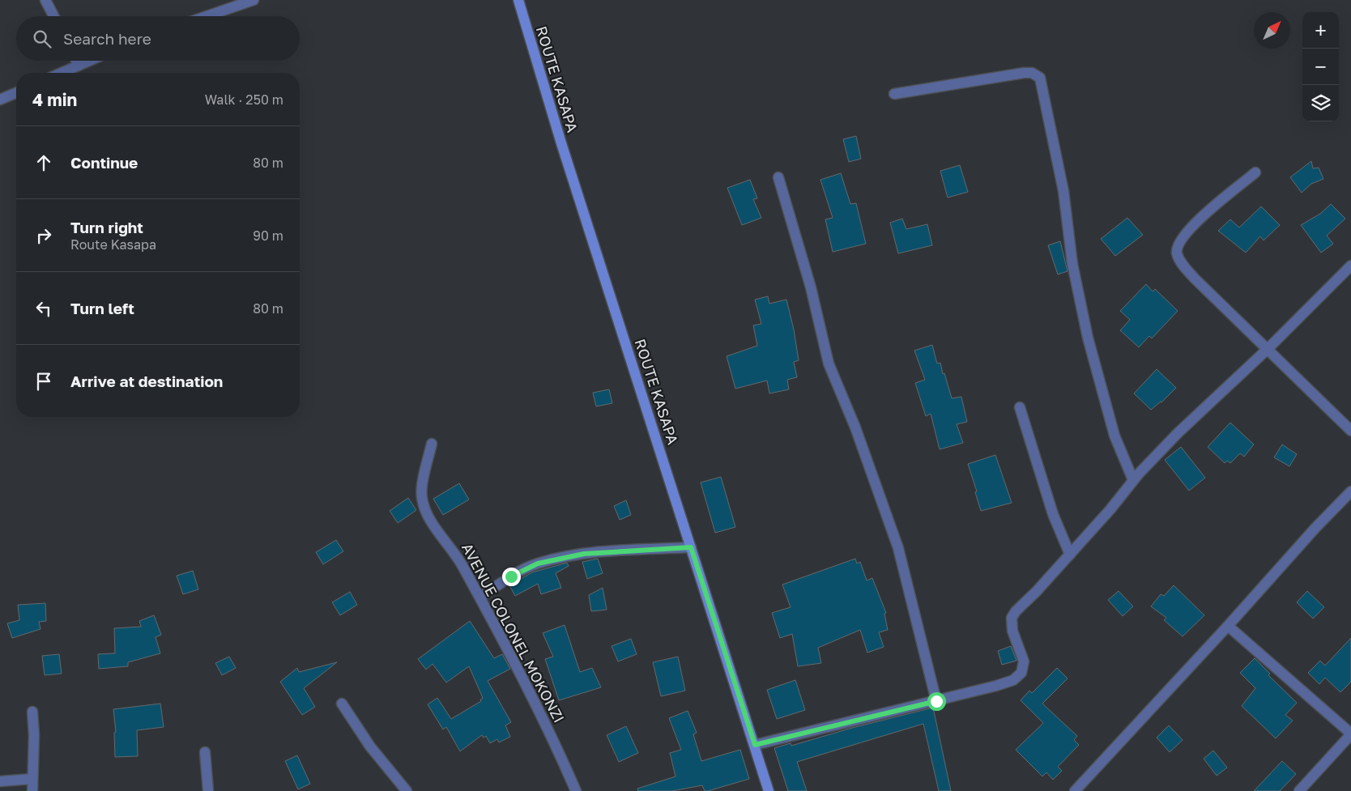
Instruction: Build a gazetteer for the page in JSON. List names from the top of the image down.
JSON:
{
  "streets": {
    "main road": ["ROUTE KASAPA"],
    "street": ["AVENUE COLONEL MOKONZI"]
  },
  "north": "top right",
  "page": {
    "map_buttons": ["+", "−"],
    "search": "Search here",
    "heading": ["4 min", "Walk · 250 m"],
    "list": [
      ["Continue", "80 m"],
      ["Turn right", "Route Kasapa", "90 m"],
      ["Turn left", "80 m"],
      "Arrive at destination"
    ]
  }
}
